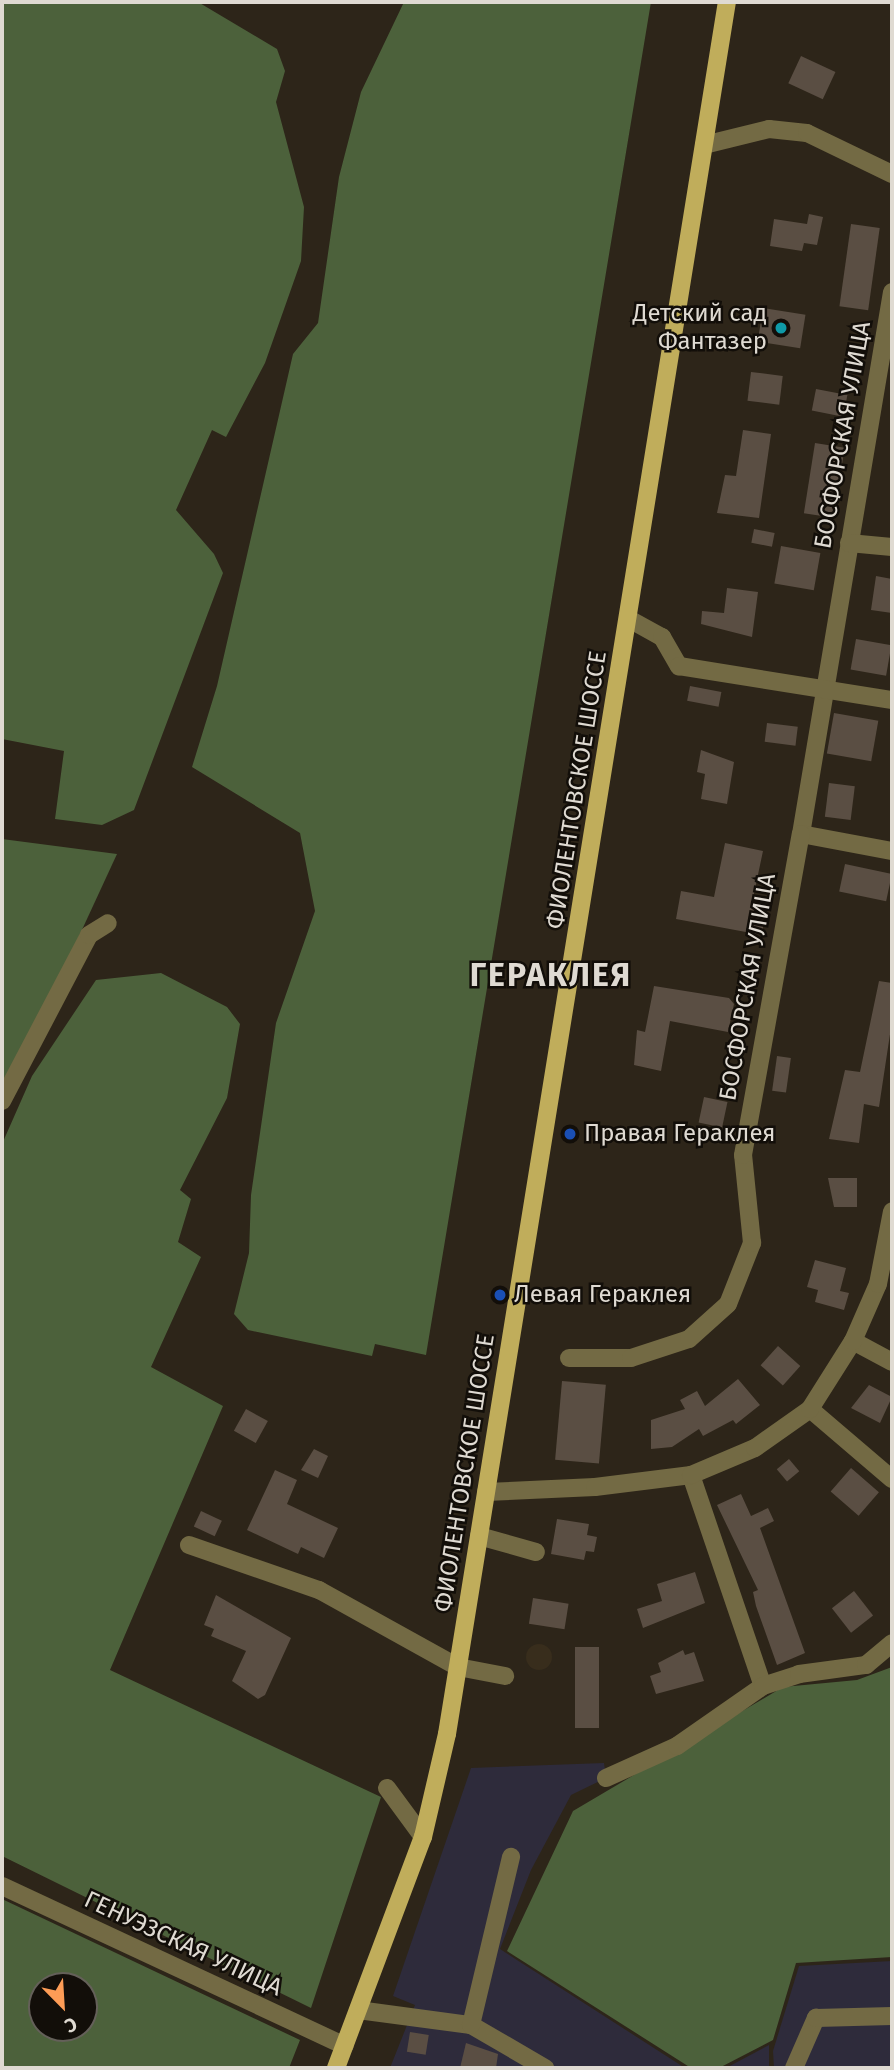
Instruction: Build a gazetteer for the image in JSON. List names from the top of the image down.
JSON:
{
  "streets": {
    "main road": ["ФИОЛЕНТОВСКОЕ ШОССЕ"],
    "street": ["БОСФОРСКАЯ УЛИЦА", "ГЕНУЭЗСКАЯ УЛИЦА"]
  },
  "crossings": [
    ["ФИОЛЕНТОВСКОЕ ШОССЕ", "ГЕНУЭЗСКАЯ УЛИЦА"]
  ],
  "districts": ["ГЕРАКЛЕЯ"],
  "places": ["Детский сад Фантазер", "Правая Гераклея", "Левая Гераклея"],
  "north": "bottom right"
}
